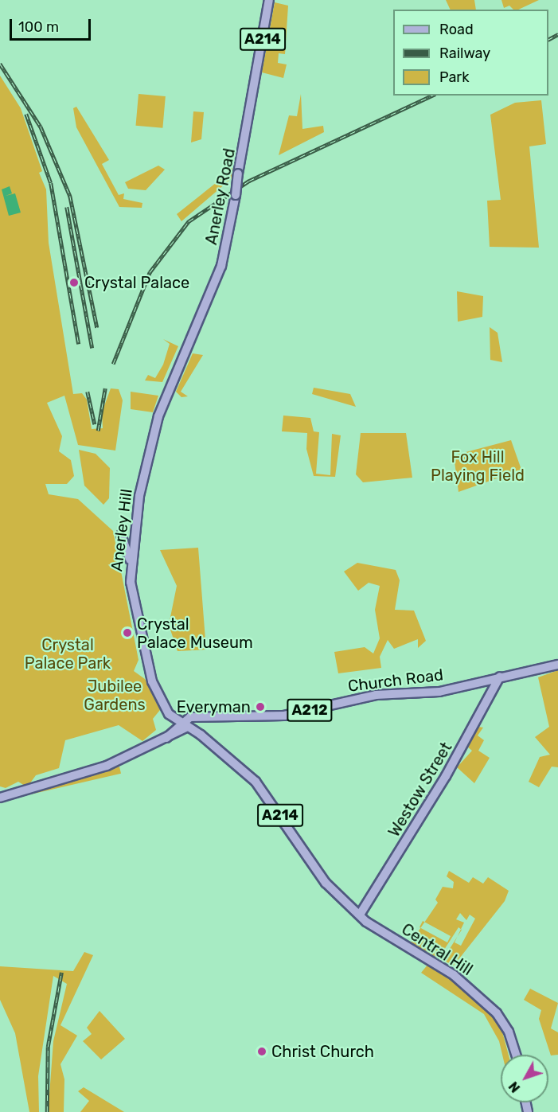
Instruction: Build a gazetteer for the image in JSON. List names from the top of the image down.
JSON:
{
  "streets": {
    "main road": [
      "A214",
      "Anerley Road",
      "Anerley Hill",
      "Church Road",
      "A212",
      "Westow Street",
      "Central Hill"
    ]
  },
  "crossings": [
    ["A214", "Anerley Hill"],
    ["A214", "Church Road"],
    ["A214", "A212"],
    ["A214", "Westow Street"],
    ["A214", "Central Hill"],
    ["Anerley Road", "Anerley Hill"],
    ["Anerley Hill", "Church Road"],
    ["Anerley Hill", "A212"],
    ["Church Road", "A212"],
    ["Church Road", "Westow Street"],
    ["Westow Street", "Central Hill"]
  ],
  "parks": ["Fox Hill Playing Field", "Crystal Palace Park", "Jubilee Gardens"],
  "places": [
    "Crystal Palace",
    "Crystal Palace Museum",
    "Everyman",
    "Christ Church"
  ],
  "legend": ["Road", "Railway", "Park"],
  "scale_bar": "100 m",
  "north": "bottom left"
}
